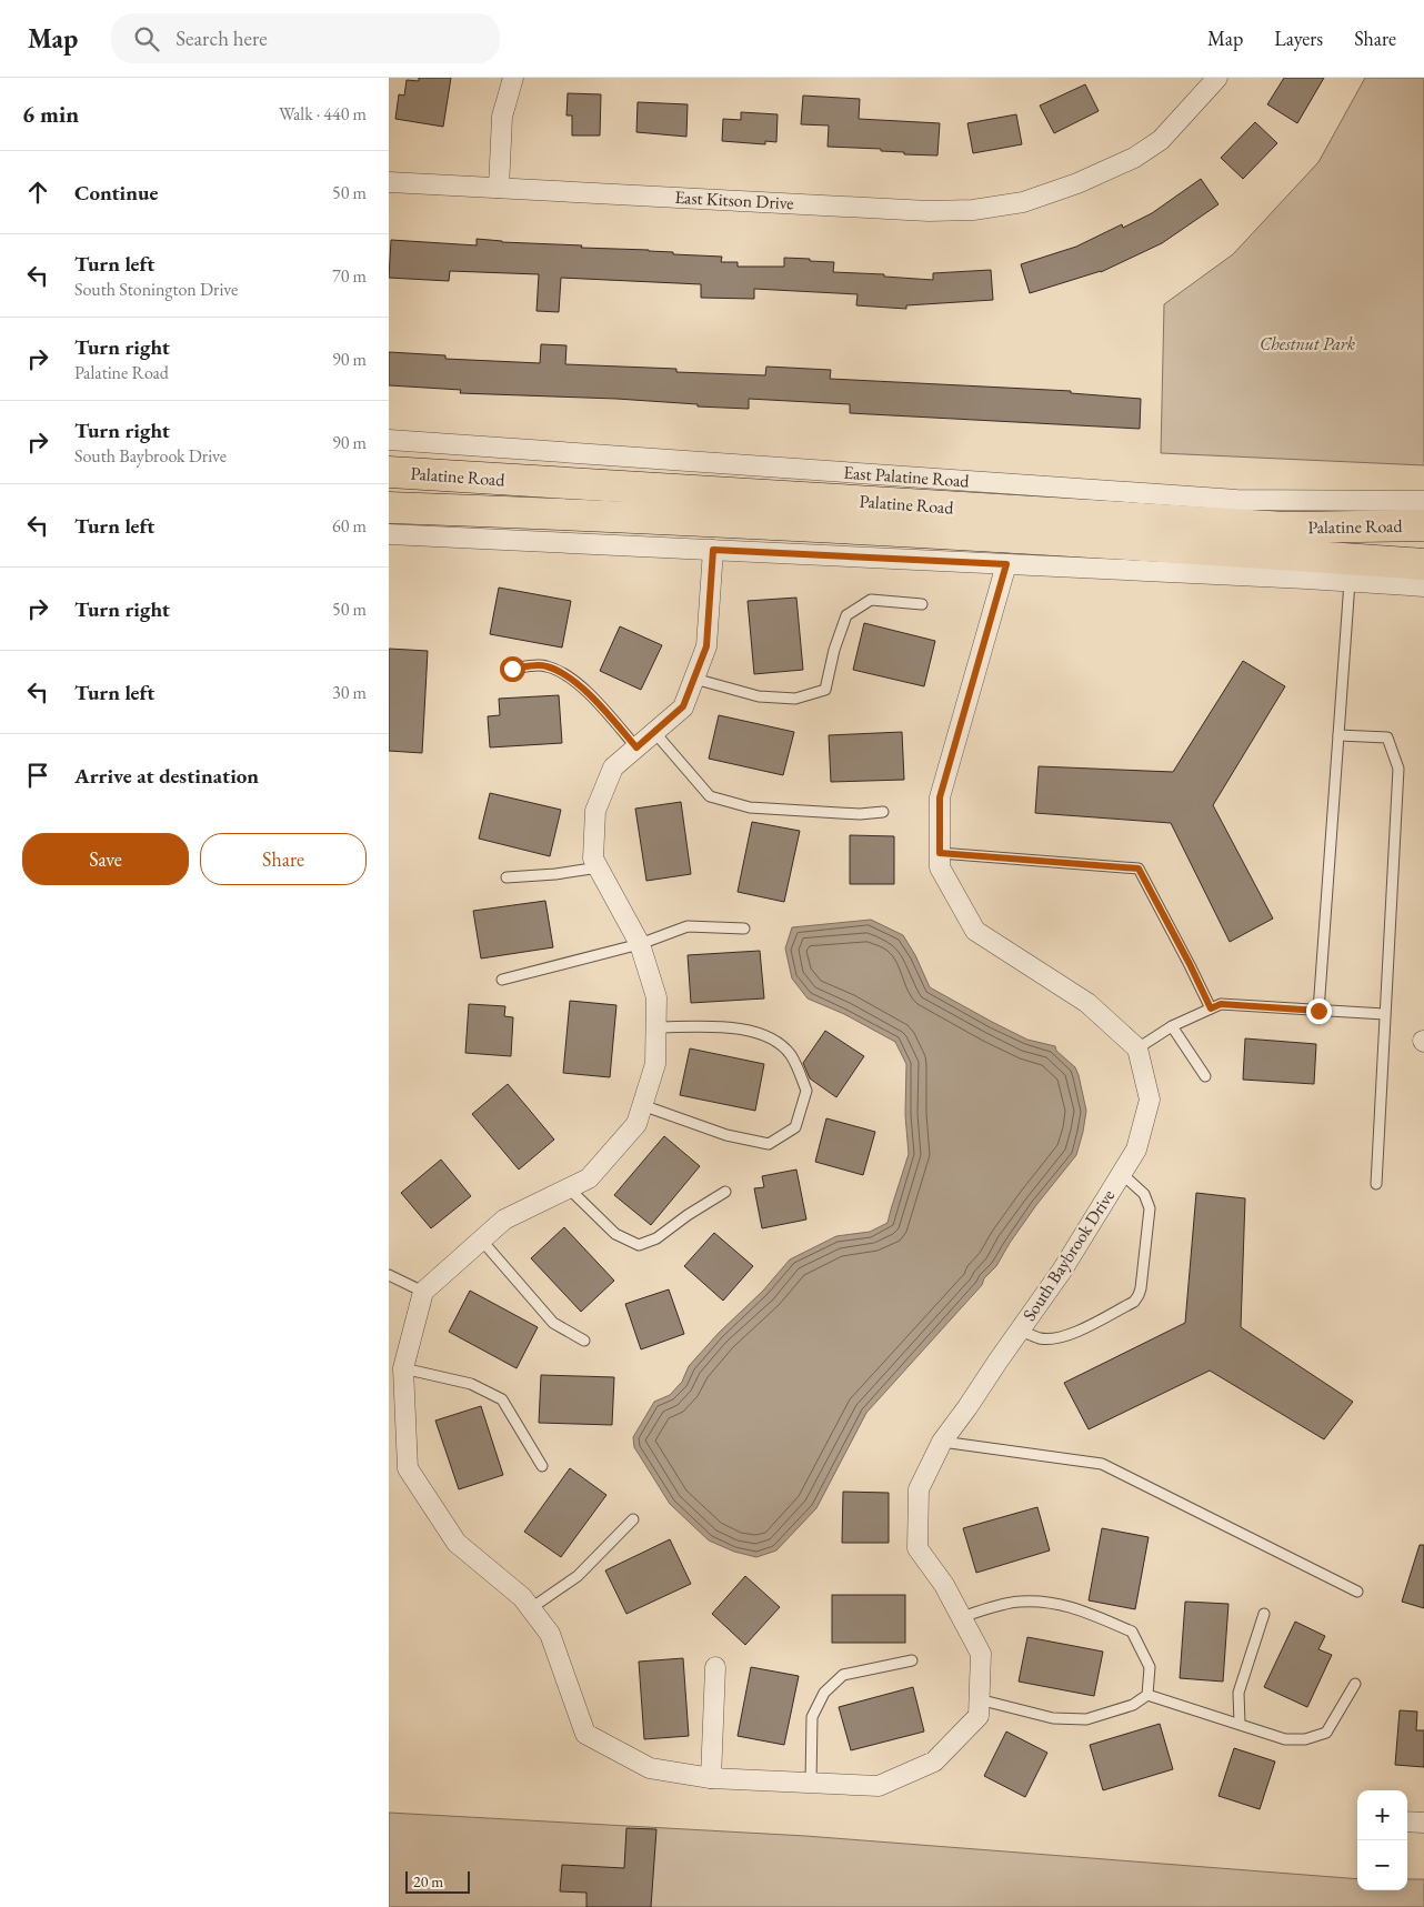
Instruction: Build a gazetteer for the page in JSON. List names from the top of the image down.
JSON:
{
  "streets": {
    "main road": ["Palatine Road"],
    "street": ["East Kitson Drive", "East Palatine Road", "South Baybrook Drive"]
  },
  "parks": ["Chestnut Park"],
  "scale_bar": "20 m",
  "page": {
    "header": "Map",
    "search": "Search here",
    "nav": ["Map", "Layers", "Share"],
    "heading": ["6 min", "Walk · 440 m"],
    "list": [
      ["Continue", "50 m"],
      ["Turn left", "South Stonington Drive", "70 m"],
      ["Turn right", "Palatine Road", "90 m"],
      ["Turn right", "South Baybrook Drive", "90 m"],
      ["Turn left", "60 m"],
      ["Turn right", "50 m"],
      ["Turn left", "30 m"],
      "Arrive at destination"
    ],
    "buttons": ["Save", "Share"],
    "map_buttons": ["+", "−"],
    "scale": "20 m"
  }
}
